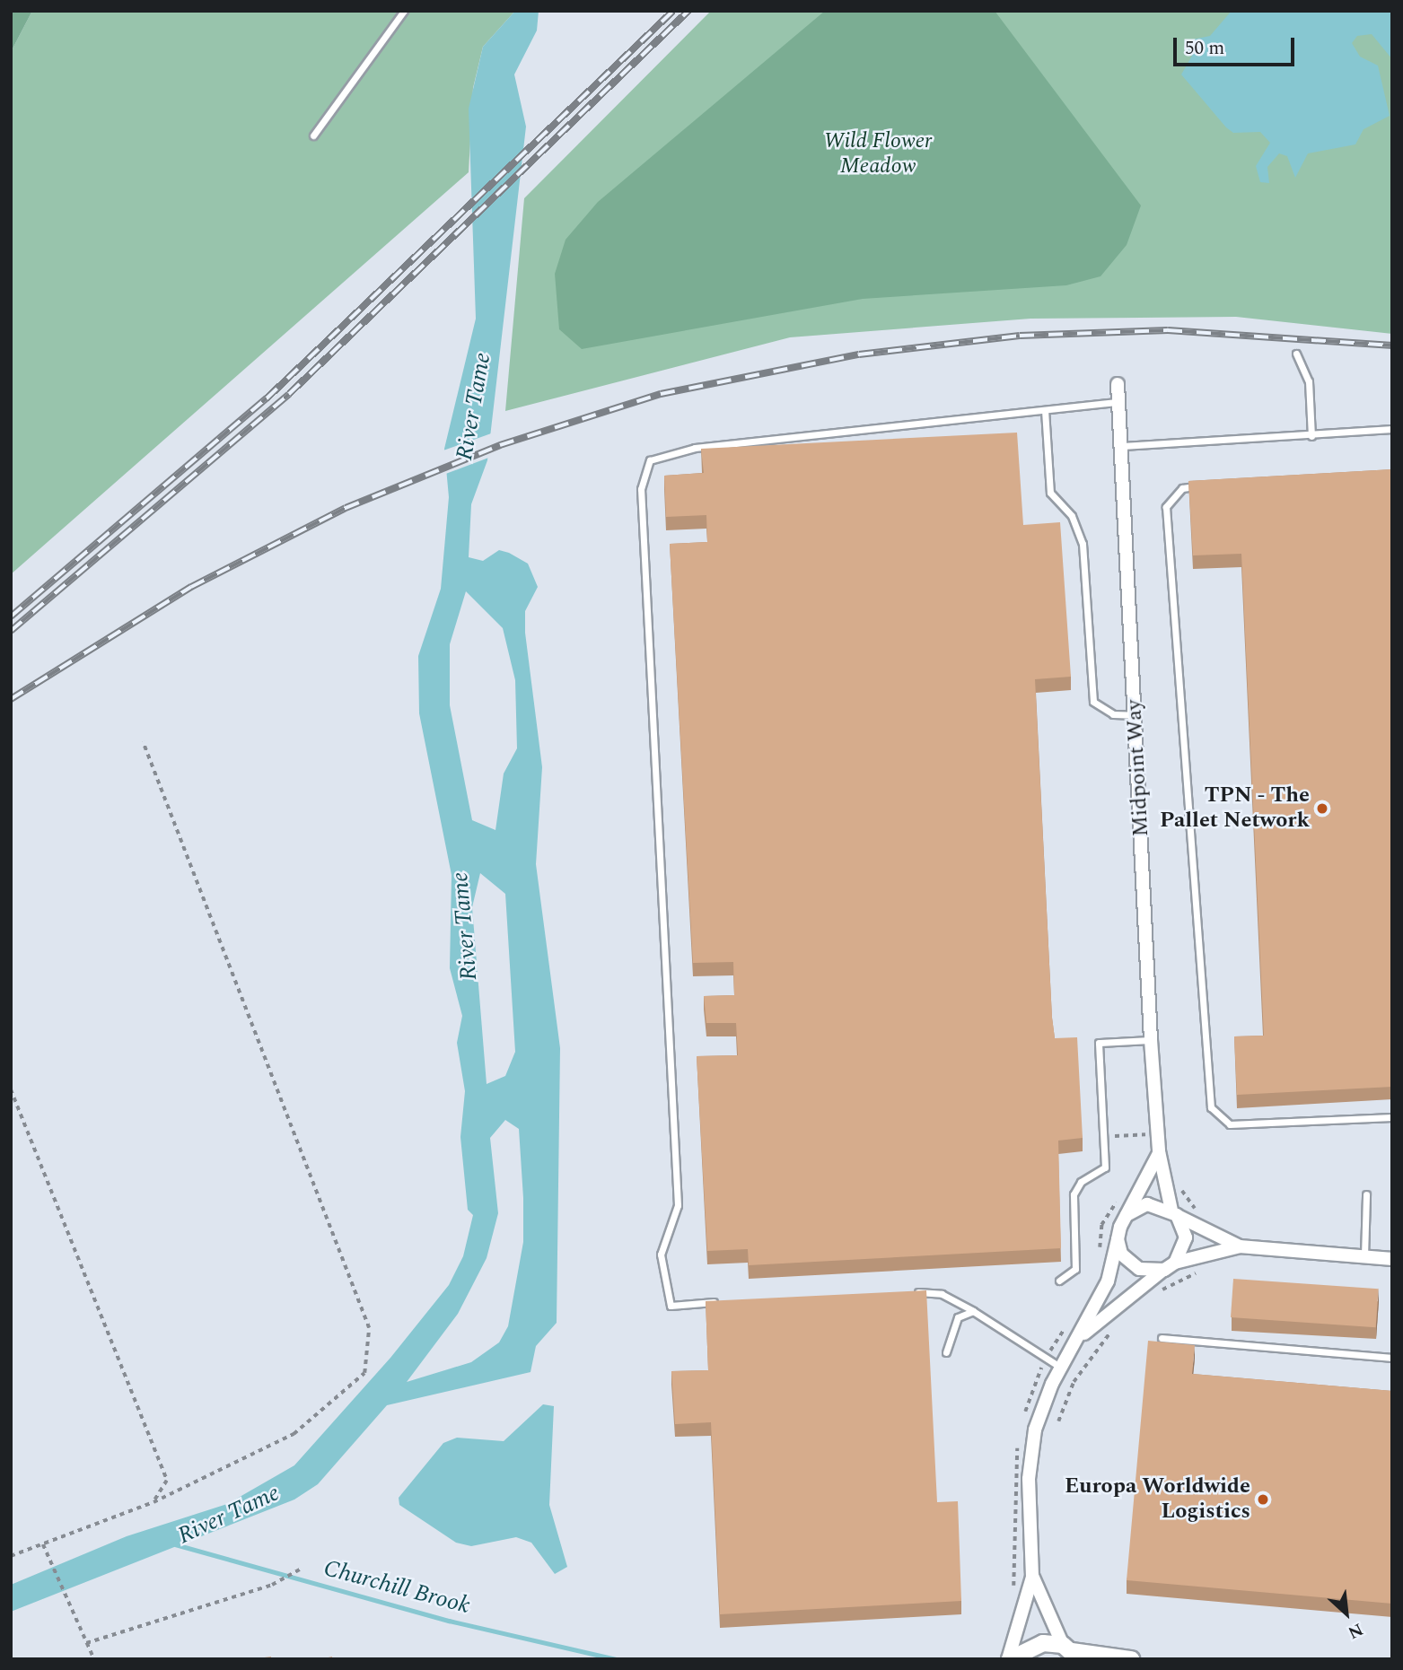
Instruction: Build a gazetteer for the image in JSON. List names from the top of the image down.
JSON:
{
  "streets": {
    "street": ["Midpoint Way"]
  },
  "water": ["River Tame", "Churchill Brook"],
  "parks": ["Wild Flower Meadow"],
  "places": ["TPN - The Pallet Network", "Europa Worldwide Logistics"],
  "scale_bar": "50 m",
  "north": "bottom right"
}
